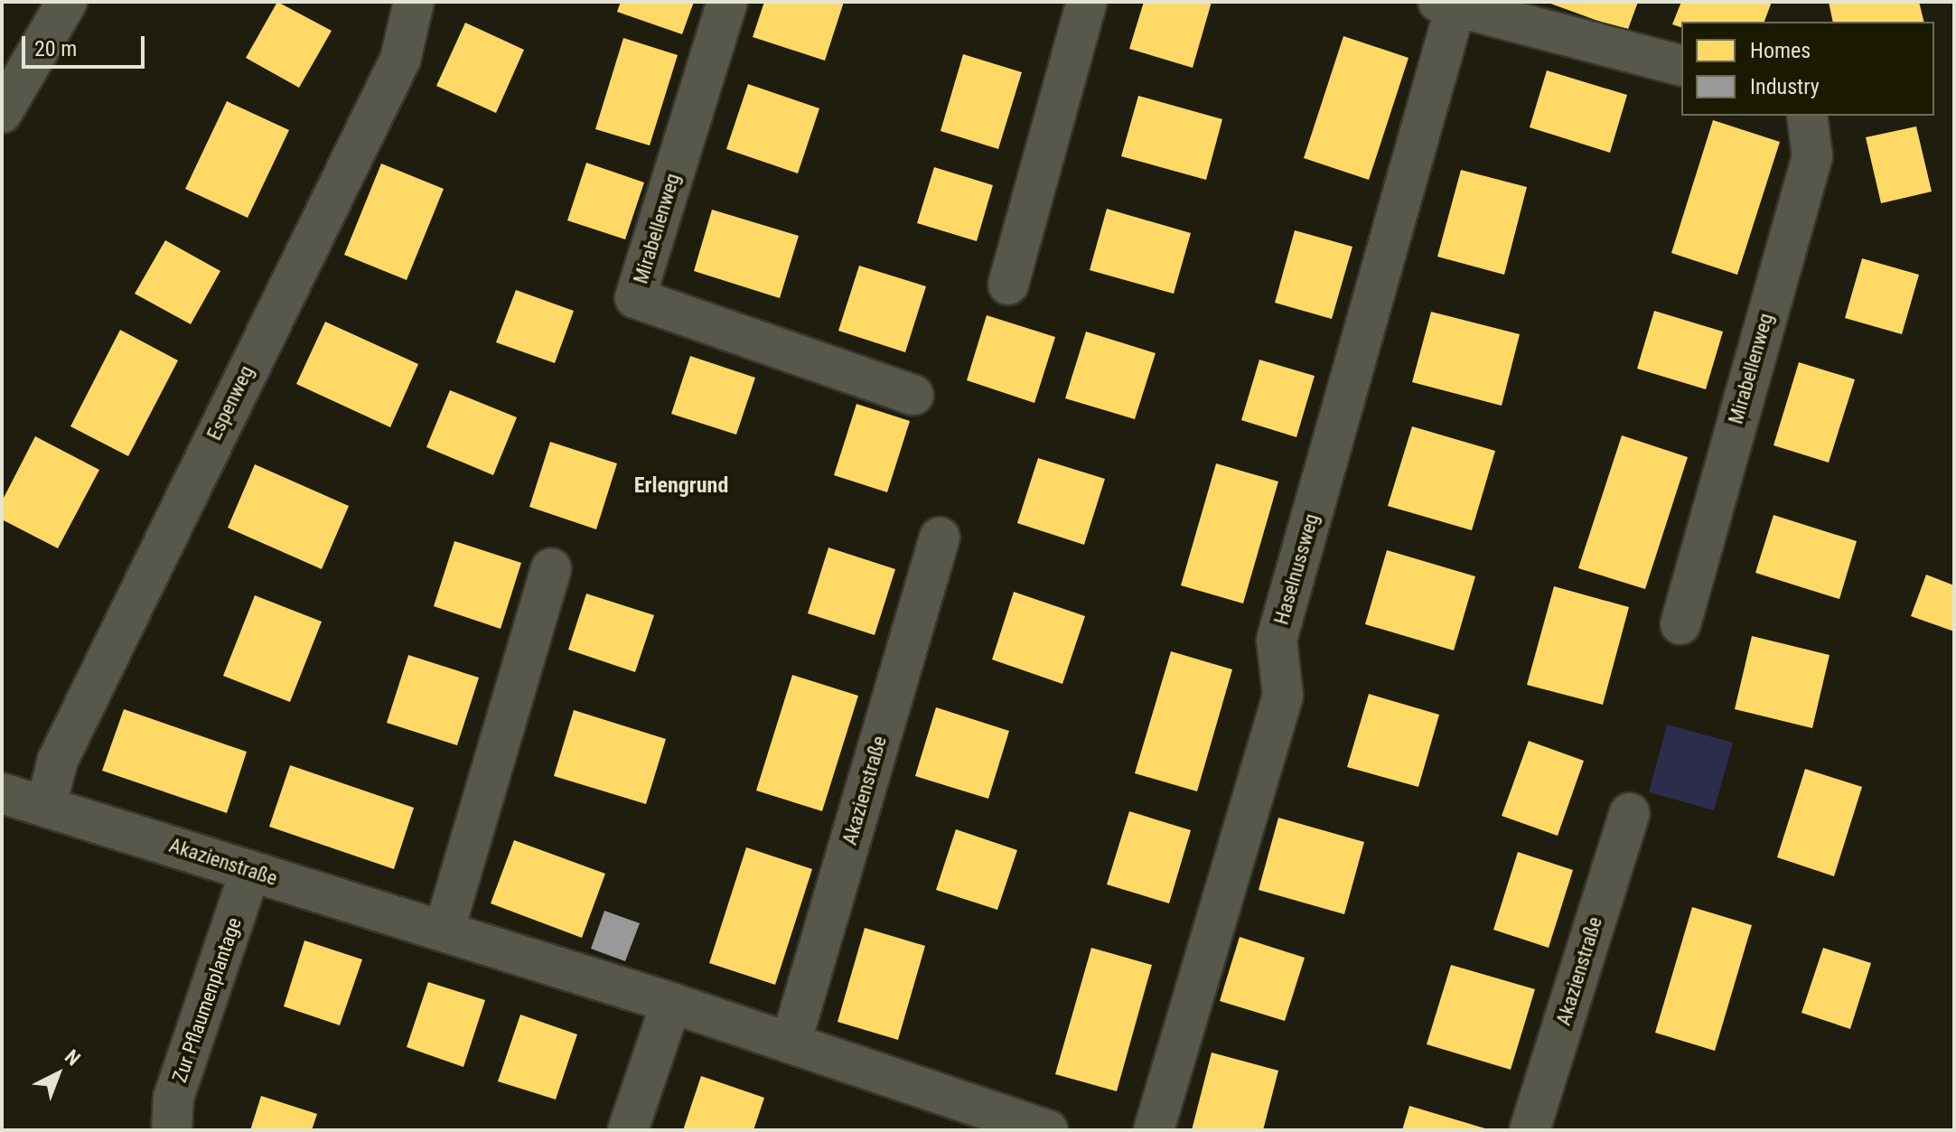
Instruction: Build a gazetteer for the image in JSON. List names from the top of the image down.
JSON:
{
  "streets": {
    "street": [
      "Mirabellenweg",
      "Espenweg",
      "Haselnussweg",
      "Akazienstraße",
      "Zur Pflaumenplantage"
    ]
  },
  "crossings": [
    ["Espenweg", "Akazienstraße"],
    ["Akazienstraße", "Zur Pflaumenplantage"]
  ],
  "districts": ["Erlengrund"],
  "legend": ["Homes", "Industry"],
  "scale_bar": "20 m",
  "north": "top right"
}
